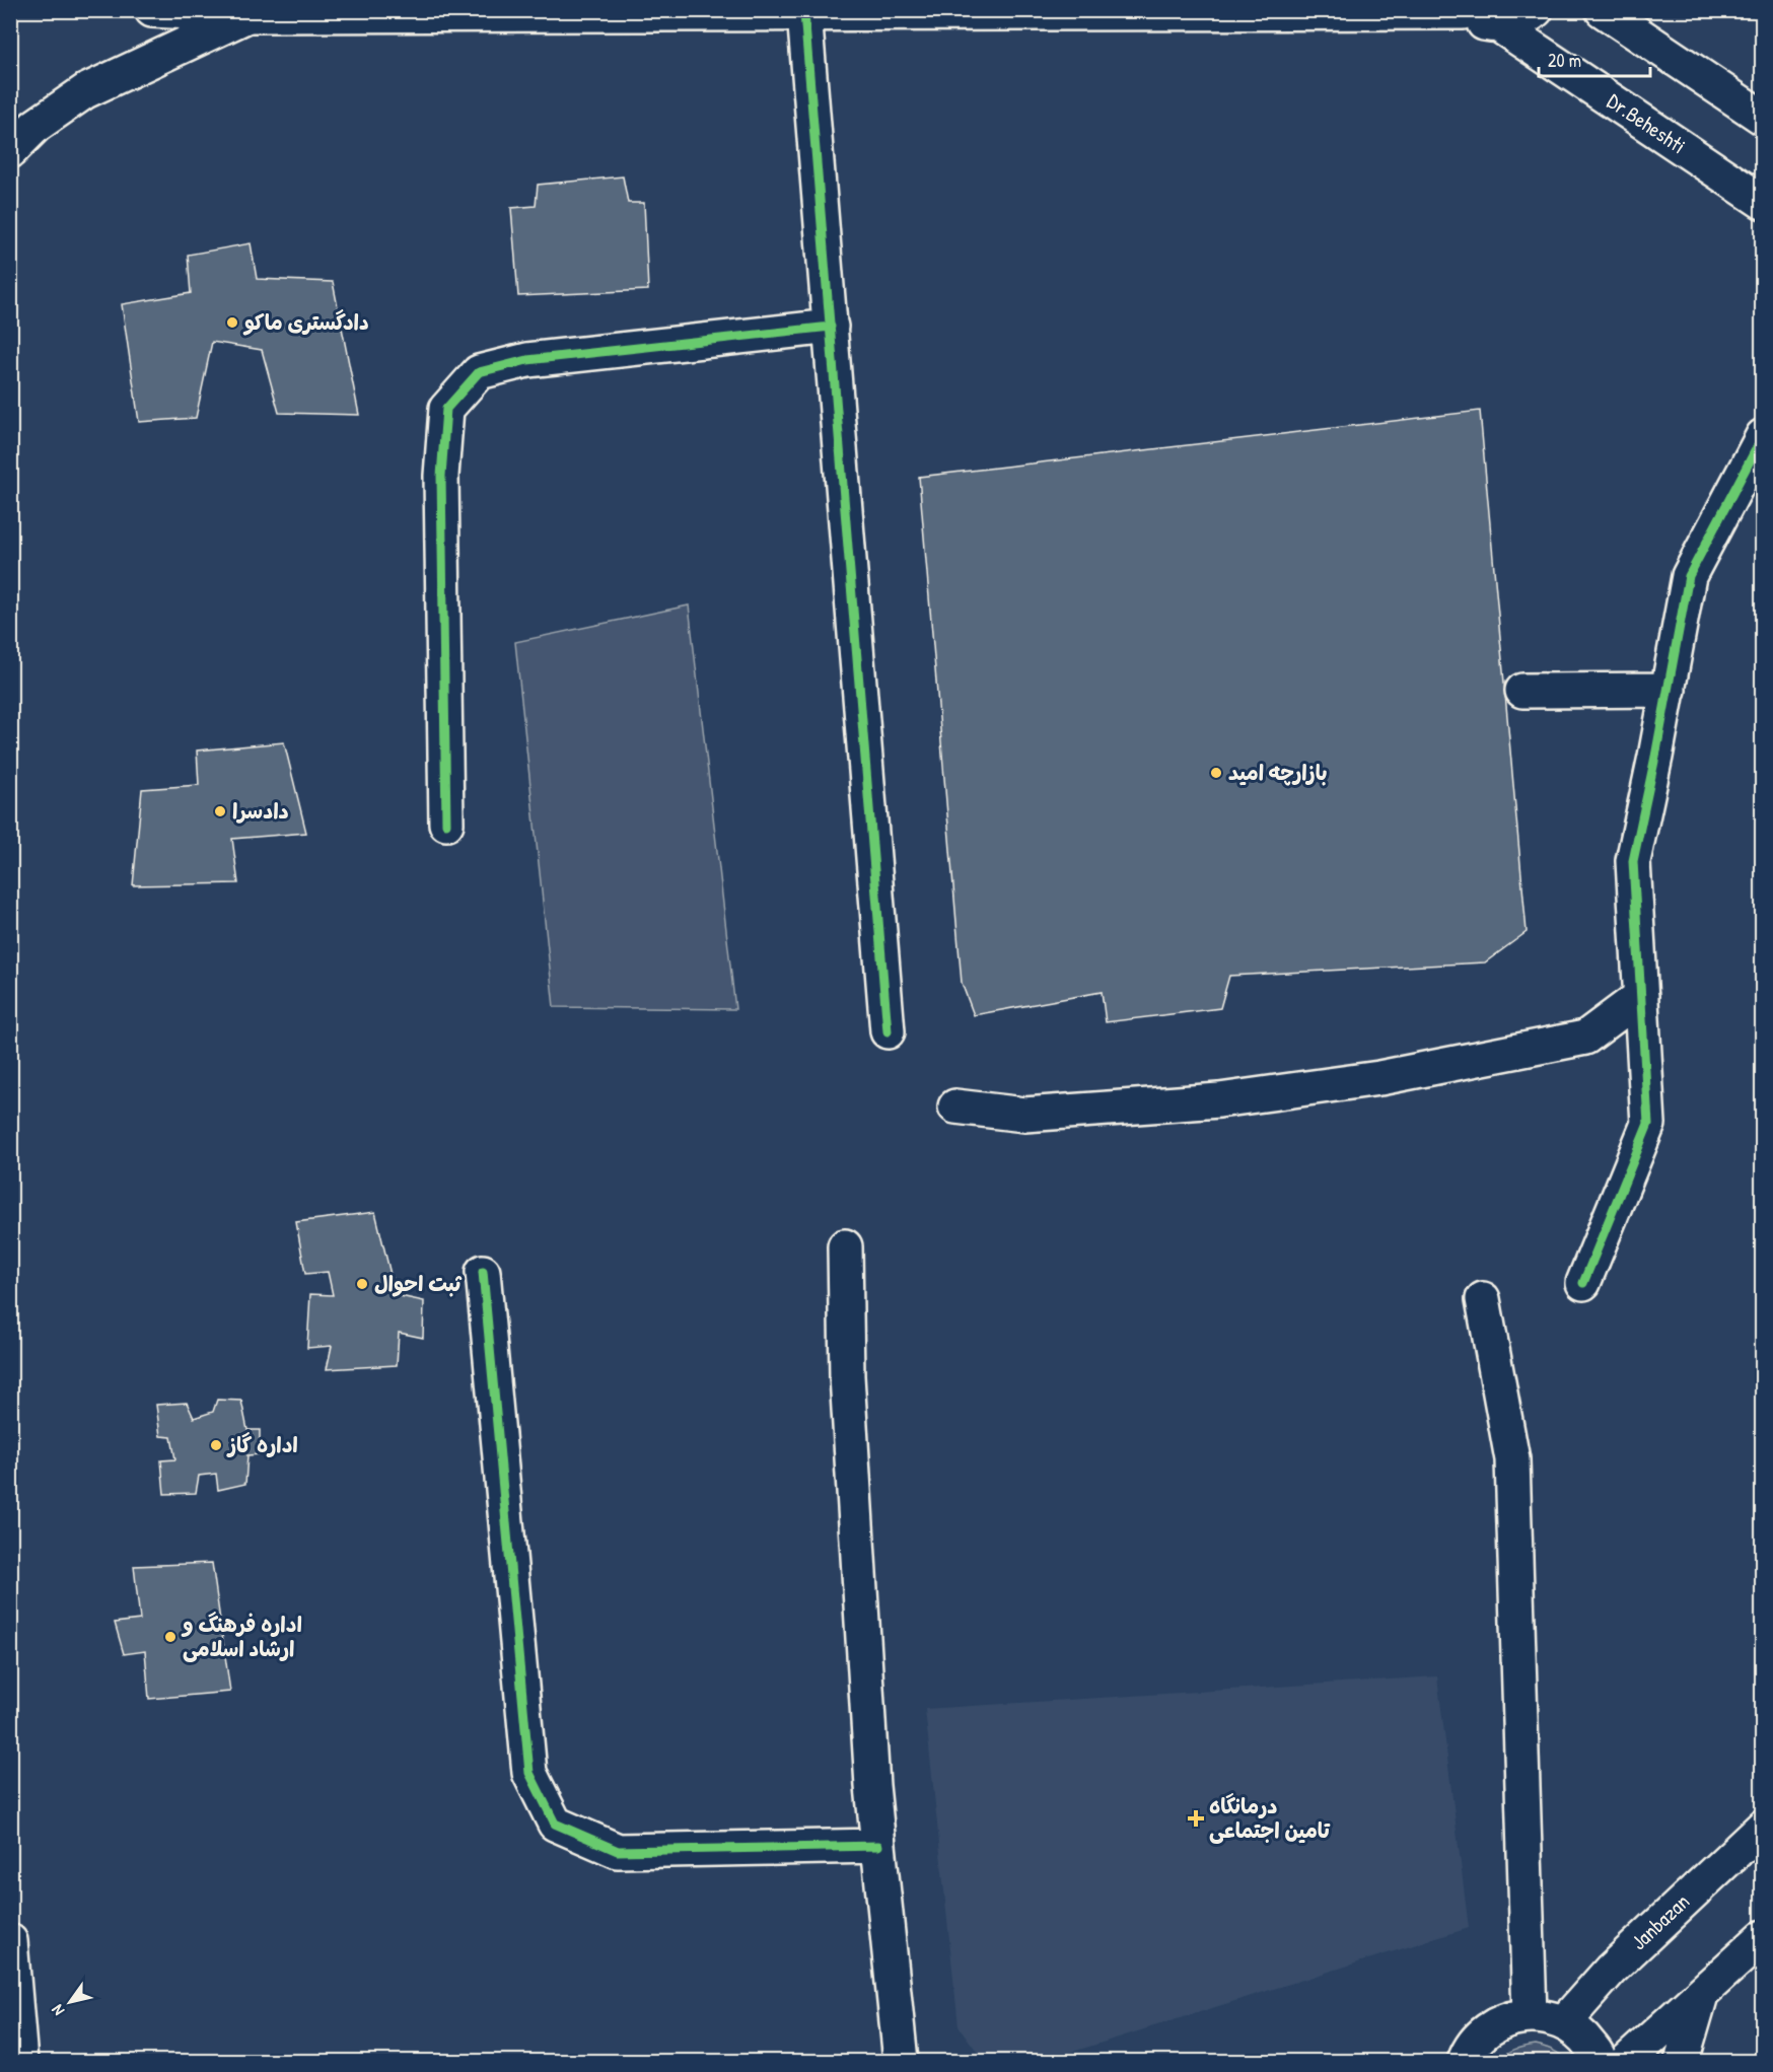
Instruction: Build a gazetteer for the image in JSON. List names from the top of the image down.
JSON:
{
  "streets": {
    "main road": ["Dr.Beheshti", "Janbazan"]
  },
  "places": {
    "other": [
      "دادگستری ماکو",
      "بازارچه امید",
      "دادسرا",
      "ثبت احوال",
      "اداره گاز",
      "اداره فرهنگ و ارشاد اسلامی"
    ],
    "health": ["درمانگاه تامین اجتماعی"]
  },
  "scale_bar": "20 m",
  "north": "bottom left"
}
